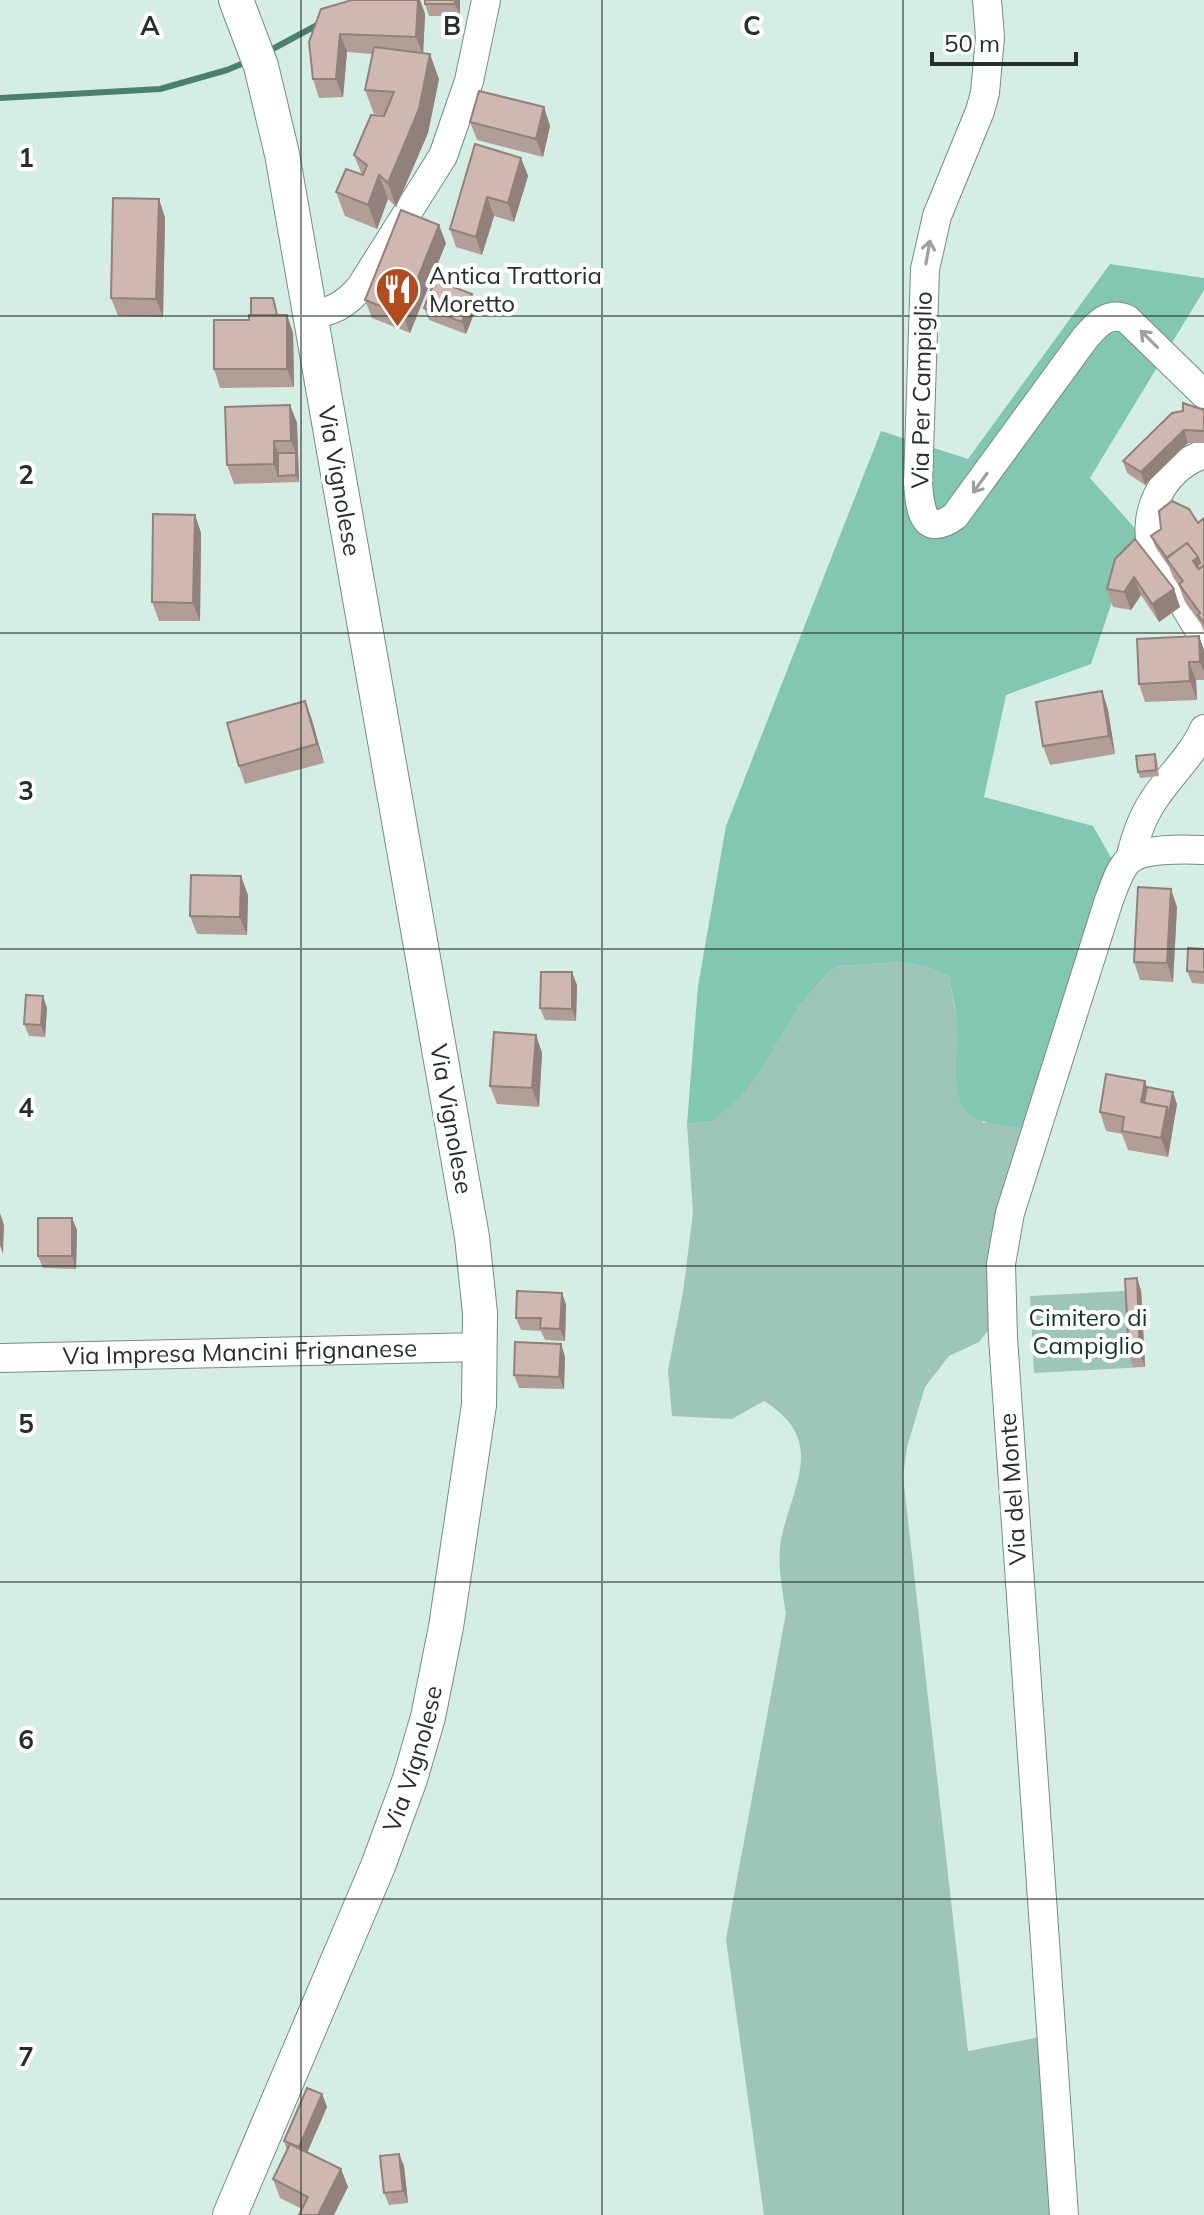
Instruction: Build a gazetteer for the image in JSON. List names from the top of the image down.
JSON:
{
  "streets": {
    "main road": ["Via Vignolese"],
    "street": ["Via Per Campiglio", "Via Impresa Mancini Frignanese", "Via del Monte"]
  },
  "crossings": [
    ["Via Vignolese", "Via Impresa Mancini Frignanese"]
  ],
  "parks": ["Cimitero di Campiglio"],
  "places": {
    "restaurant": ["Antica Trattoria Moretto"]
  },
  "scale_bar": "50 m",
  "grid": {
    "columns": ["A", "B", "C"],
    "rows": [
      "1",
      "2",
      "3",
      "4",
      "5",
      "6",
      "7"
    ]
  }
}
